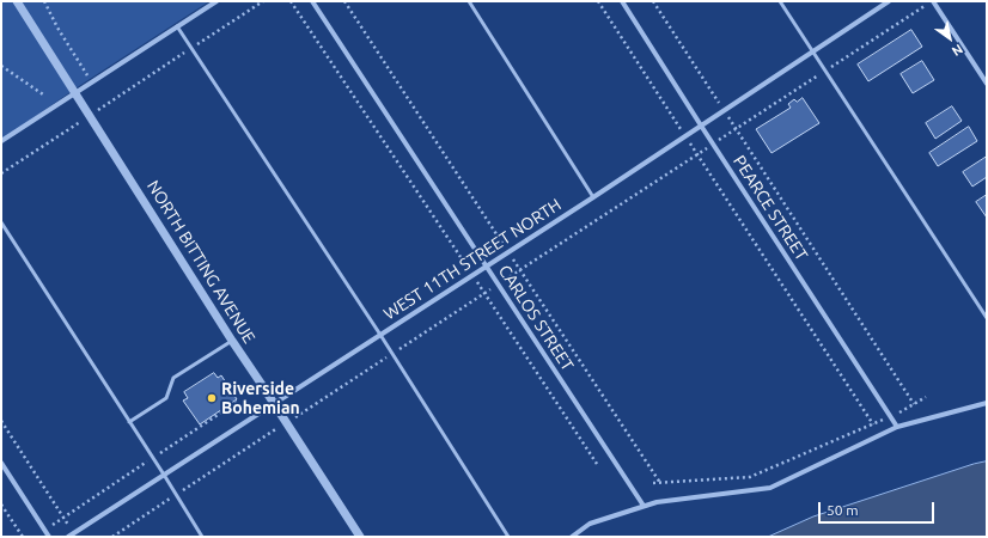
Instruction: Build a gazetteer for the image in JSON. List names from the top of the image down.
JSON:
{
  "streets": {
    "street": [
      "PEARCE STREET",
      "WEST 11TH STREET NORTH",
      "NORTH BITTING AVENUE",
      "CARLOS STREET"
    ]
  },
  "crossings": [
    ["PEARCE STREET", "WEST 11TH STREET NORTH"],
    ["WEST 11TH STREET NORTH", "NORTH BITTING AVENUE"],
    ["WEST 11TH STREET NORTH", "CARLOS STREET"]
  ],
  "places": ["Riverside Bohemian"],
  "scale_bar": "50 m",
  "north": "bottom right"
}
